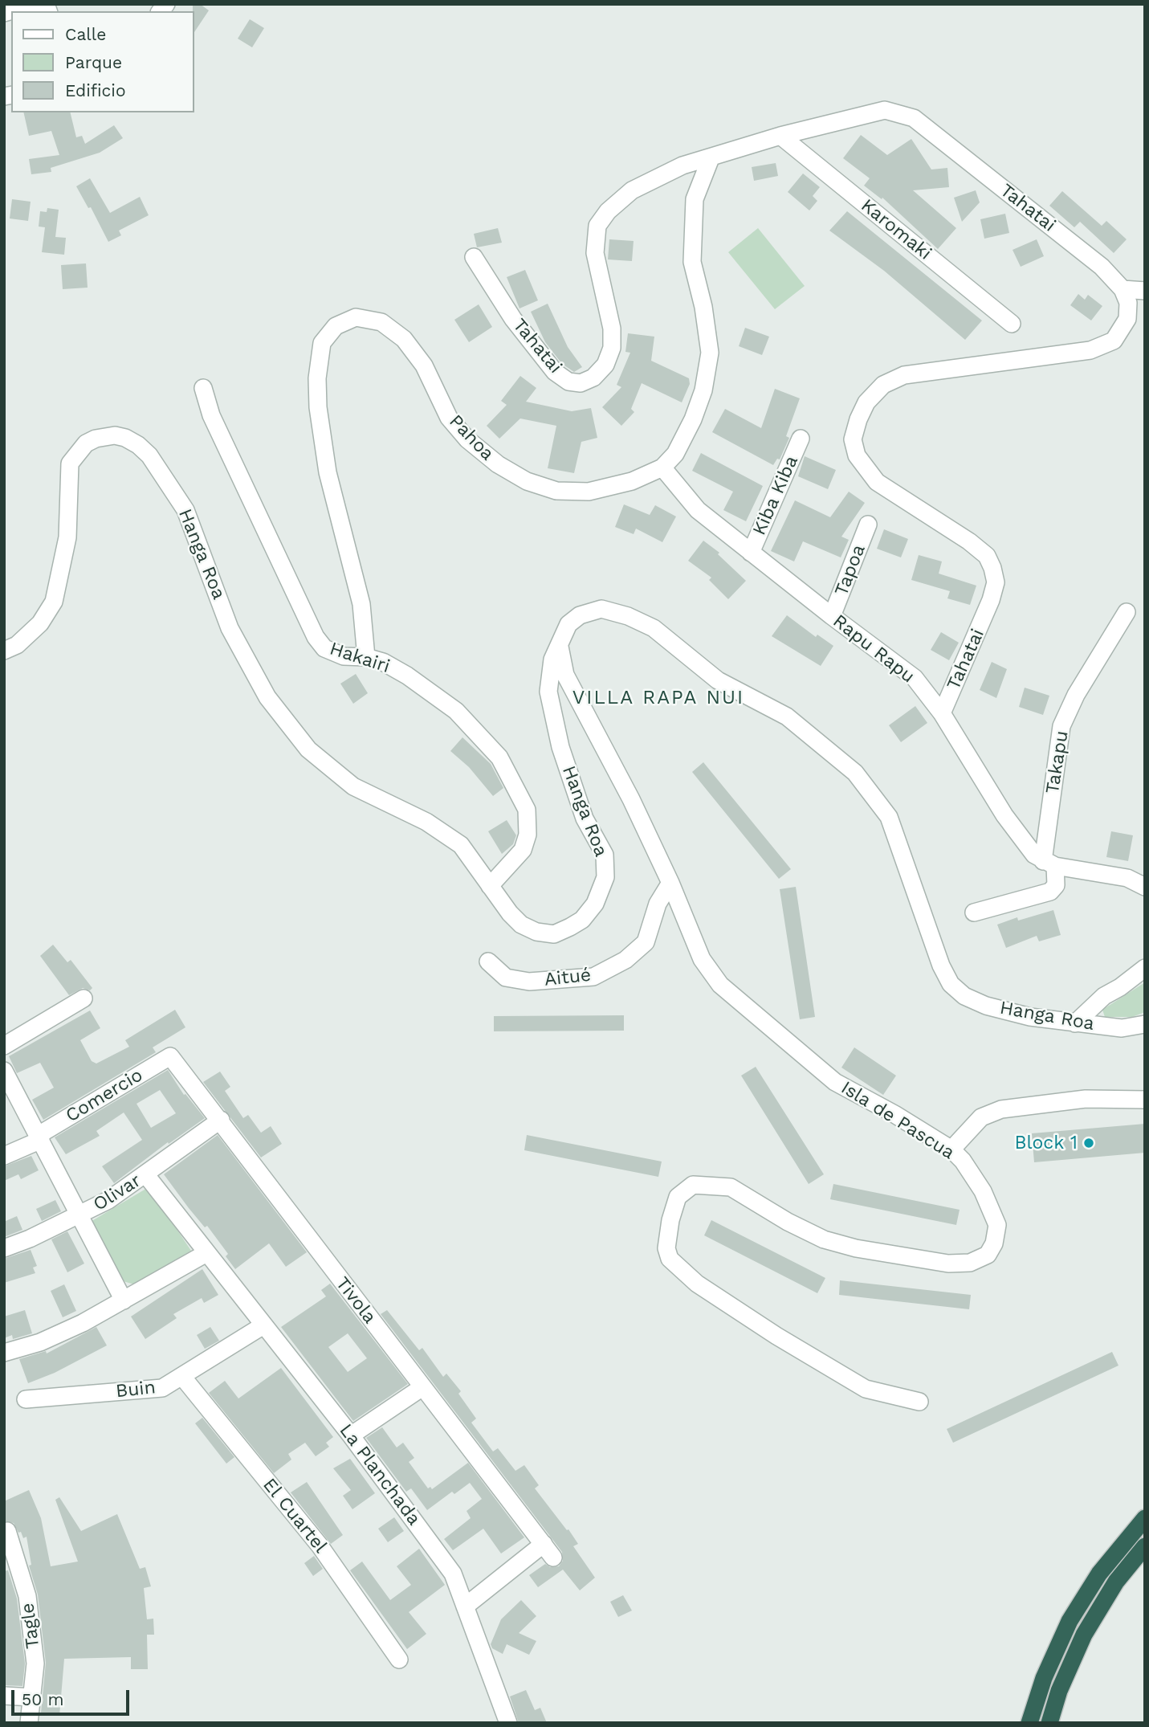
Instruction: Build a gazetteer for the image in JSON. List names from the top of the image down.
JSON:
{
  "streets": {
    "street": [
      "Tahatai",
      "Karomaki",
      "Pahoa",
      "Kiba Kiba",
      "Hanga Roa",
      "Tapoa",
      "Rapu Rapu",
      "Hakairi",
      "Takapu",
      "Aitué",
      "Comercio",
      "Isla de Pascua",
      "Olivar",
      "Tivola",
      "Buin",
      "La Planchada",
      "El Cuartel",
      "Tagle"
    ]
  },
  "crossings": [
    ["Tahatai", "Karomaki"],
    ["Tahatai", "Pahoa"],
    ["Tahatai", "Rapu Rapu"],
    ["Pahoa", "Rapu Rapu"],
    ["Pahoa", "Hakairi"],
    ["Kiba Kiba", "Rapu Rapu"],
    ["Hanga Roa", "Hakairi"],
    ["Hanga Roa", "Isla de Pascua"],
    ["Tapoa", "Rapu Rapu"],
    ["Rapu Rapu", "Takapu"],
    ["Aitué", "Isla de Pascua"],
    ["Comercio", "Tivola"],
    ["Olivar", "Tivola"],
    ["Olivar", "La Planchada"],
    ["Tivola", "La Planchada"],
    ["Buin", "La Planchada"],
    ["Buin", "El Cuartel"]
  ],
  "districts": ["VILLA RAPA NUI"],
  "places": ["Block 1"],
  "legend": ["Calle", "Parque", "Edificio"],
  "scale_bar": "50 m"
}
